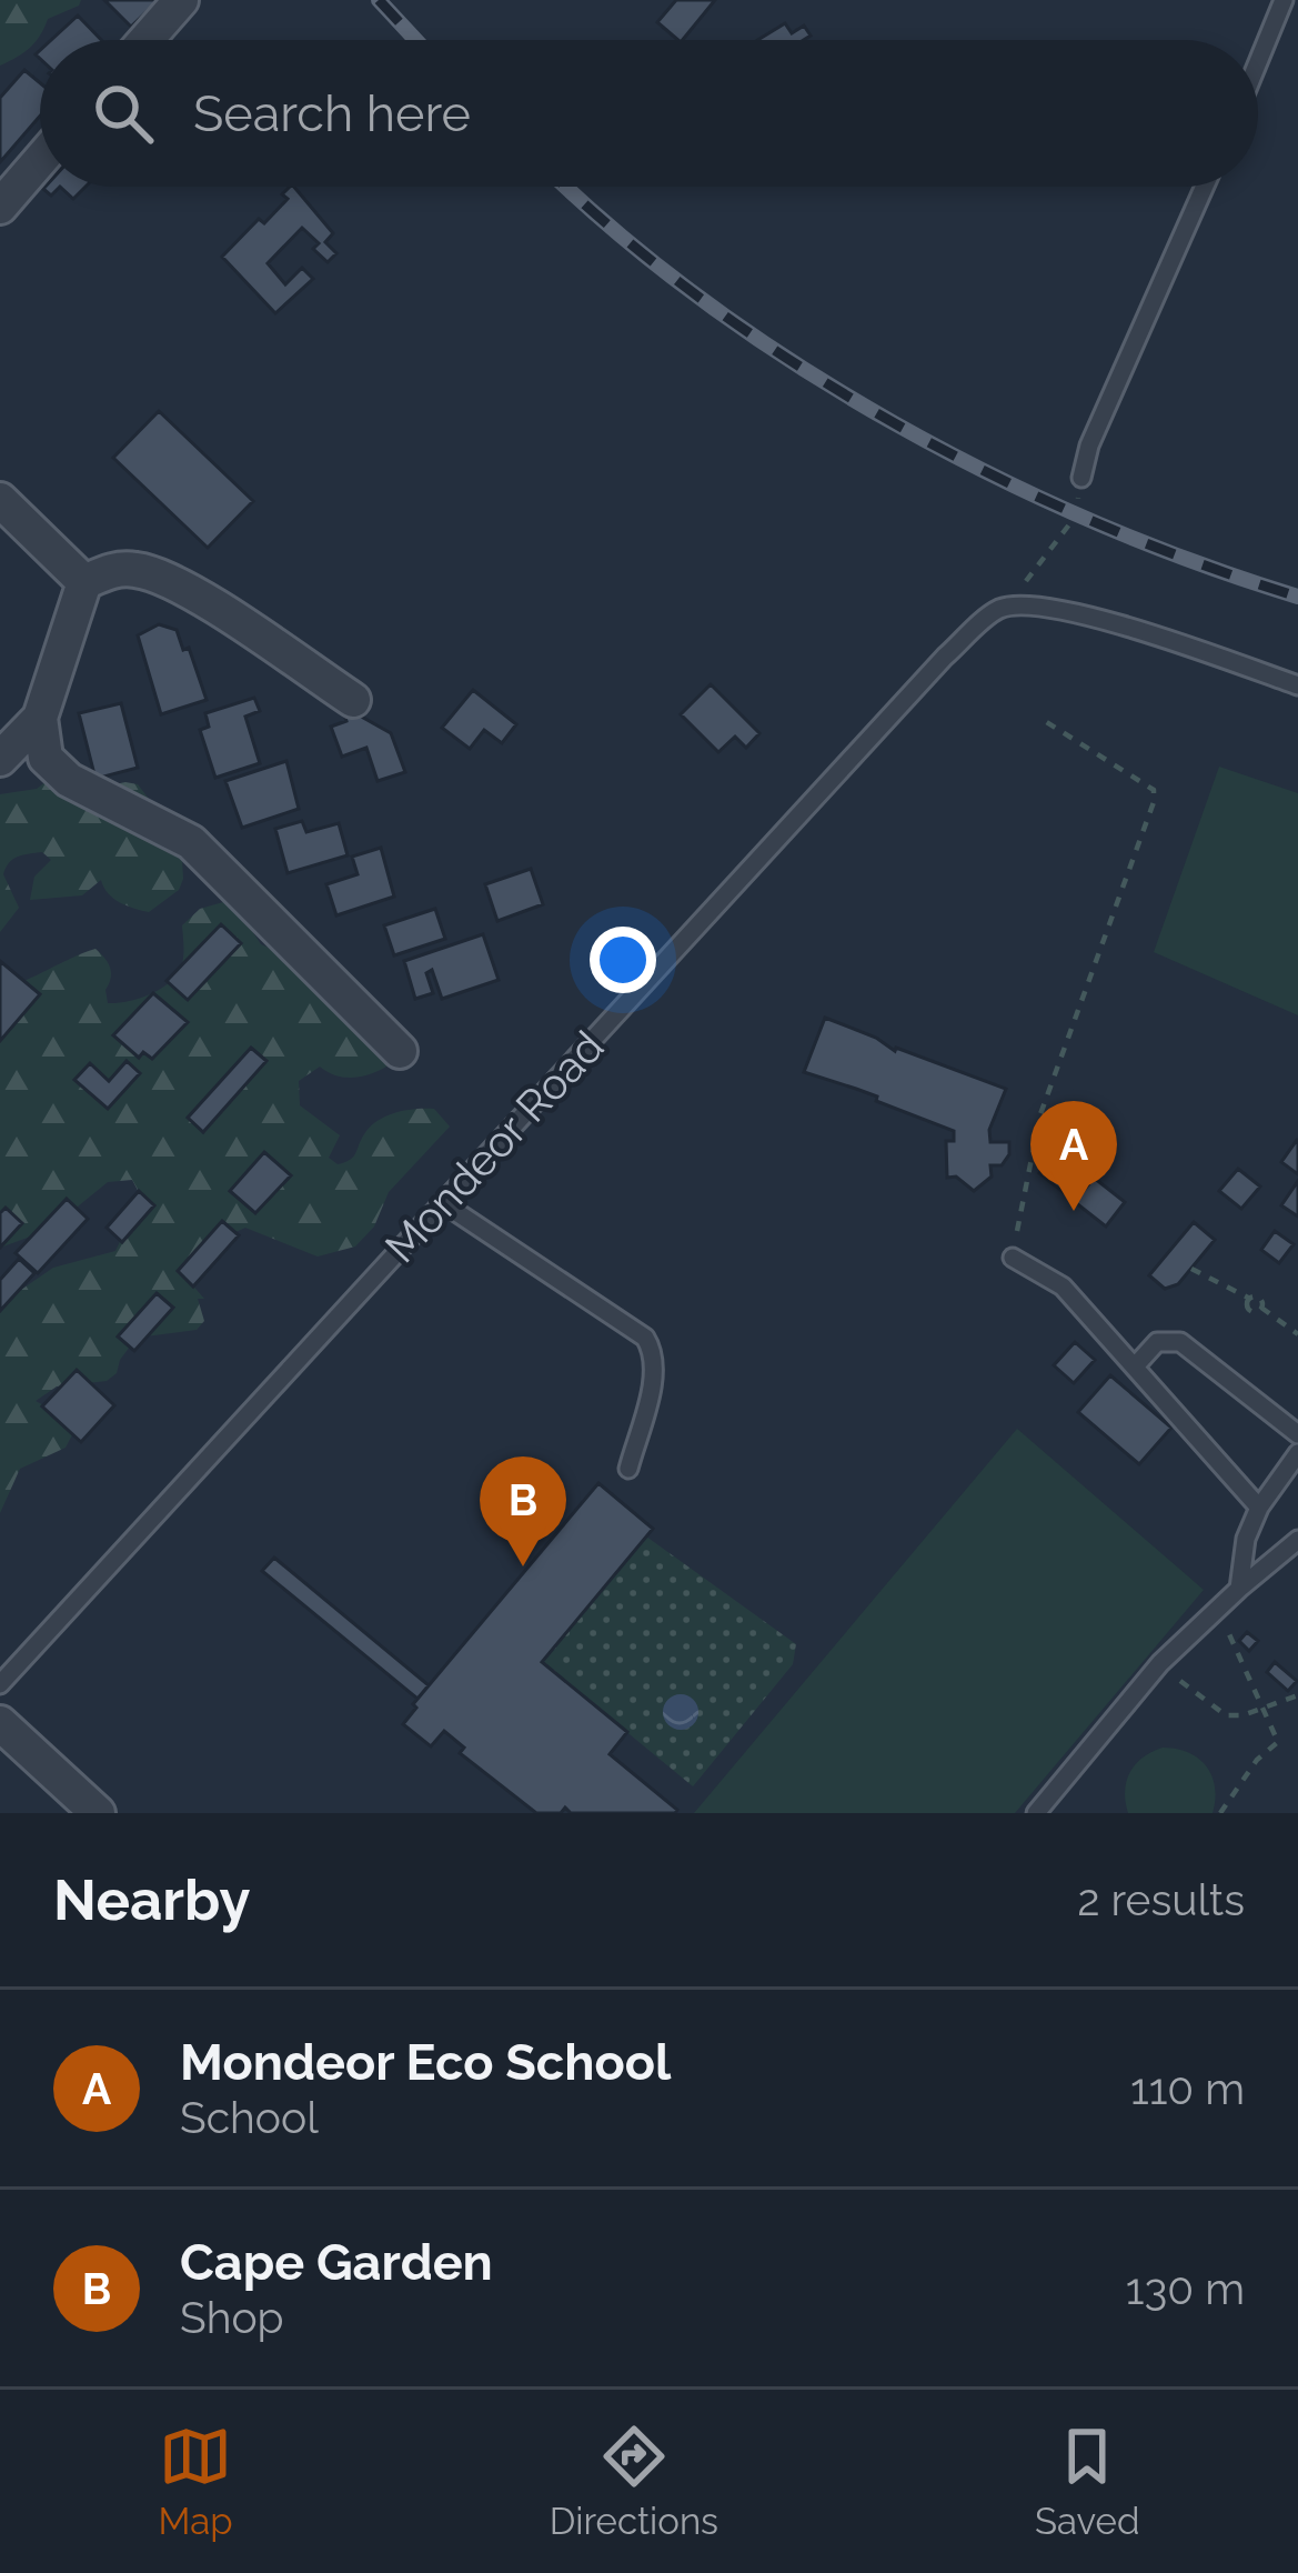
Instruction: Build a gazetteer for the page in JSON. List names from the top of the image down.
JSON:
{
  "streets": {
    "lane": ["Mondeor Road"]
  },
  "page": {
    "search": "Search here",
    "pins": ["A", "B"],
    "heading": ["Nearby", "2 results"],
    "list": [
      {
        "mark": "A",
        "name": "Mondeor Eco School",
        "note": "School",
        "value": "110 m"
      },
      {
        "mark": "B",
        "name": "Cape Garden",
        "note": "Shop",
        "value": "130 m"
      }
    ],
    "nav": ["Map", "Directions", "Saved"]
  }
}
